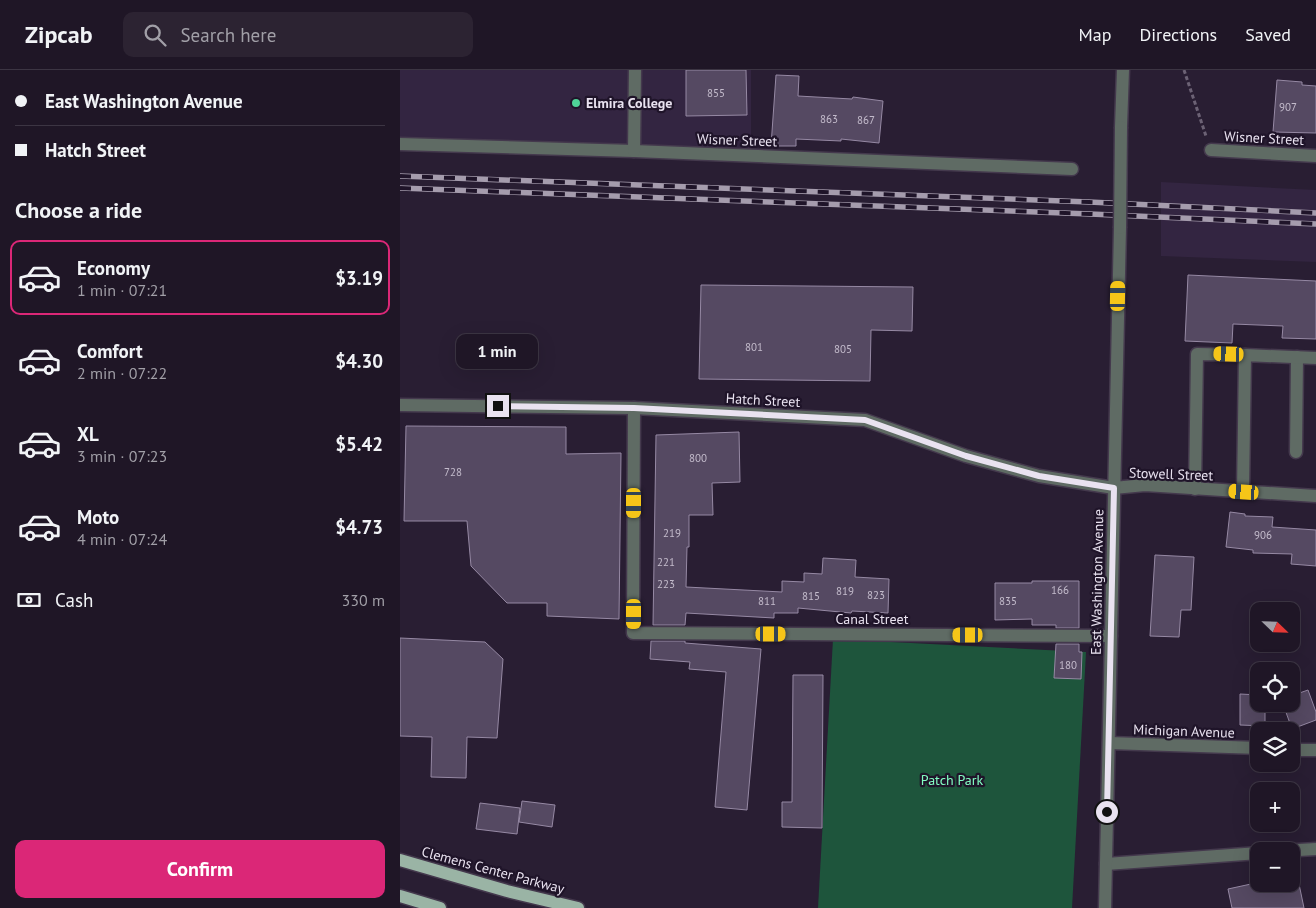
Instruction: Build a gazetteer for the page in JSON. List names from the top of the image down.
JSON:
{
  "streets": {
    "main road": ["Clemens Center Parkway"],
    "street": [
      "Wisner Street",
      "Hatch Street",
      "Stowell Street",
      "East Washington Avenue",
      "Canal Street",
      "Michigan Avenue"
    ]
  },
  "crossings": [
    ["Hatch Street", "Stowell Street"],
    ["Hatch Street", "East Washington Avenue"],
    ["Hatch Street", "Canal Street"],
    ["Stowell Street", "East Washington Avenue"],
    ["East Washington Avenue", "Canal Street"],
    ["East Washington Avenue", "Michigan Avenue"]
  ],
  "parks": ["Patch Park"],
  "places": ["Elmira College"],
  "house_numbers": [
    "855",
    "907",
    "863",
    "867",
    "801",
    "805",
    "800",
    "728",
    "219",
    "906",
    "221",
    "223",
    "166",
    "819",
    "823",
    "815",
    "811",
    "835",
    "180"
  ],
  "north": "bottom right",
  "page": {
    "header": "Zipcab",
    "search": "Search here",
    "nav": ["Map", "Directions", "Saved"],
    "banner": ["East Washington Avenue", "Hatch Street"],
    "heading": "Choose a ride",
    "list": [
      {
        "name": "Economy",
        "note": "1 min · 07:21",
        "value": "$3.19"
      },
      {
        "name": "Comfort",
        "note": "2 min · 07:22",
        "value": "$4.30"
      },
      {
        "name": "XL",
        "note": "3 min · 07:23",
        "value": "$5.42"
      },
      {
        "name": "Moto",
        "note": "4 min · 07:24",
        "value": "$4.73"
      }
    ],
    "bubble": "1 min",
    "pay": ["Cash", "330 m"],
    "map_buttons": ["+", "−"],
    "buttons": "Confirm"
  }
}
